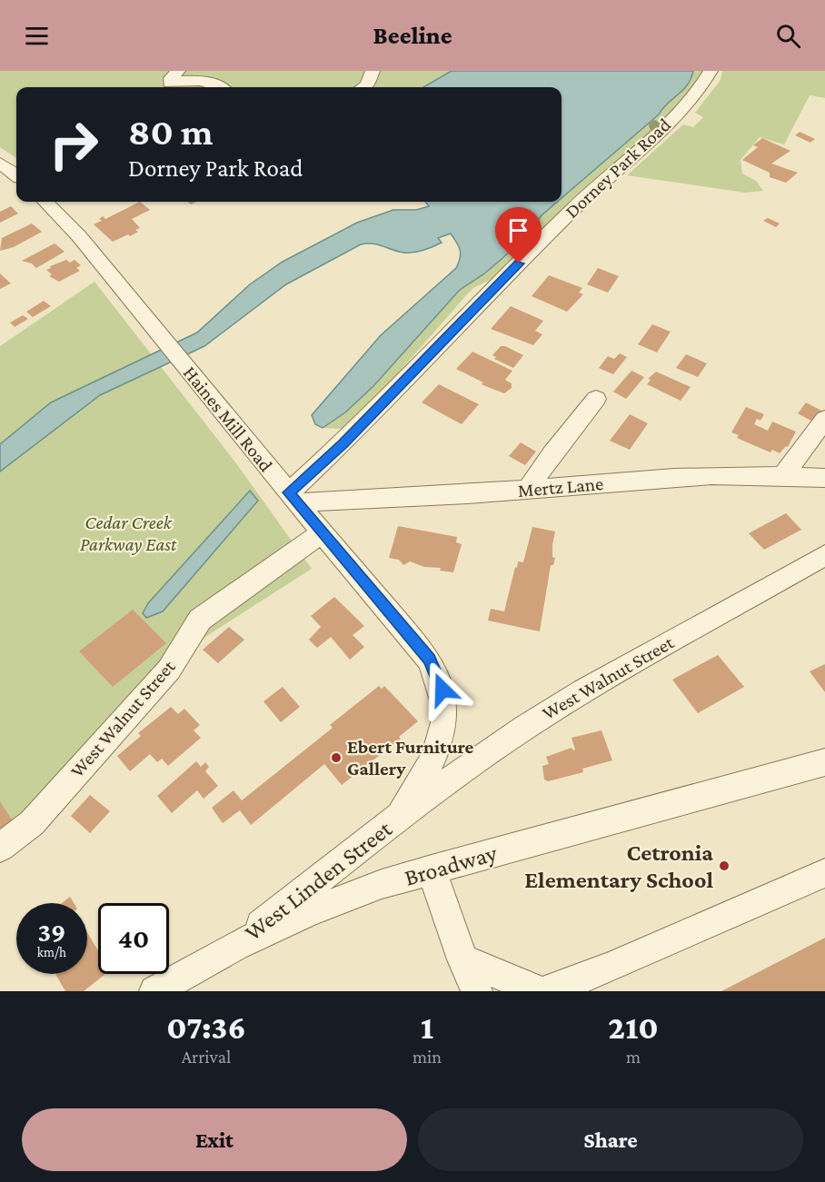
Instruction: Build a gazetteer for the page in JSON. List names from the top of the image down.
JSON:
{
  "streets": {
    "street": [
      "Dorney Park Road",
      "Haines Mill Road",
      "Mertz Lane",
      "West Walnut Street",
      "Broadway",
      "West Linden Street"
    ]
  },
  "crossings": [
    ["Dorney Park Road", "Haines Mill Road"],
    ["Dorney Park Road", "Mertz Lane"],
    ["Haines Mill Road", "Mertz Lane"],
    ["Haines Mill Road", "West Walnut Street"],
    ["Haines Mill Road", "West Linden Street"],
    ["West Walnut Street", "West Linden Street"],
    ["Broadway", "West Linden Street"]
  ],
  "parks": ["Cedar Creek Parkway East"],
  "places": ["Ebert Furniture Gallery", "Cetronia Elementary School"],
  "page": {
    "header": "Beeline",
    "turn": ["80 m", "Dorney Park Road"],
    "speed": "39 km/h",
    "limit": "40",
    "eta": [
      "07:36",
      "Arrival",
      "1",
      "min",
      "210",
      "m"
    ],
    "buttons": ["Exit", "Share"]
  }
}
